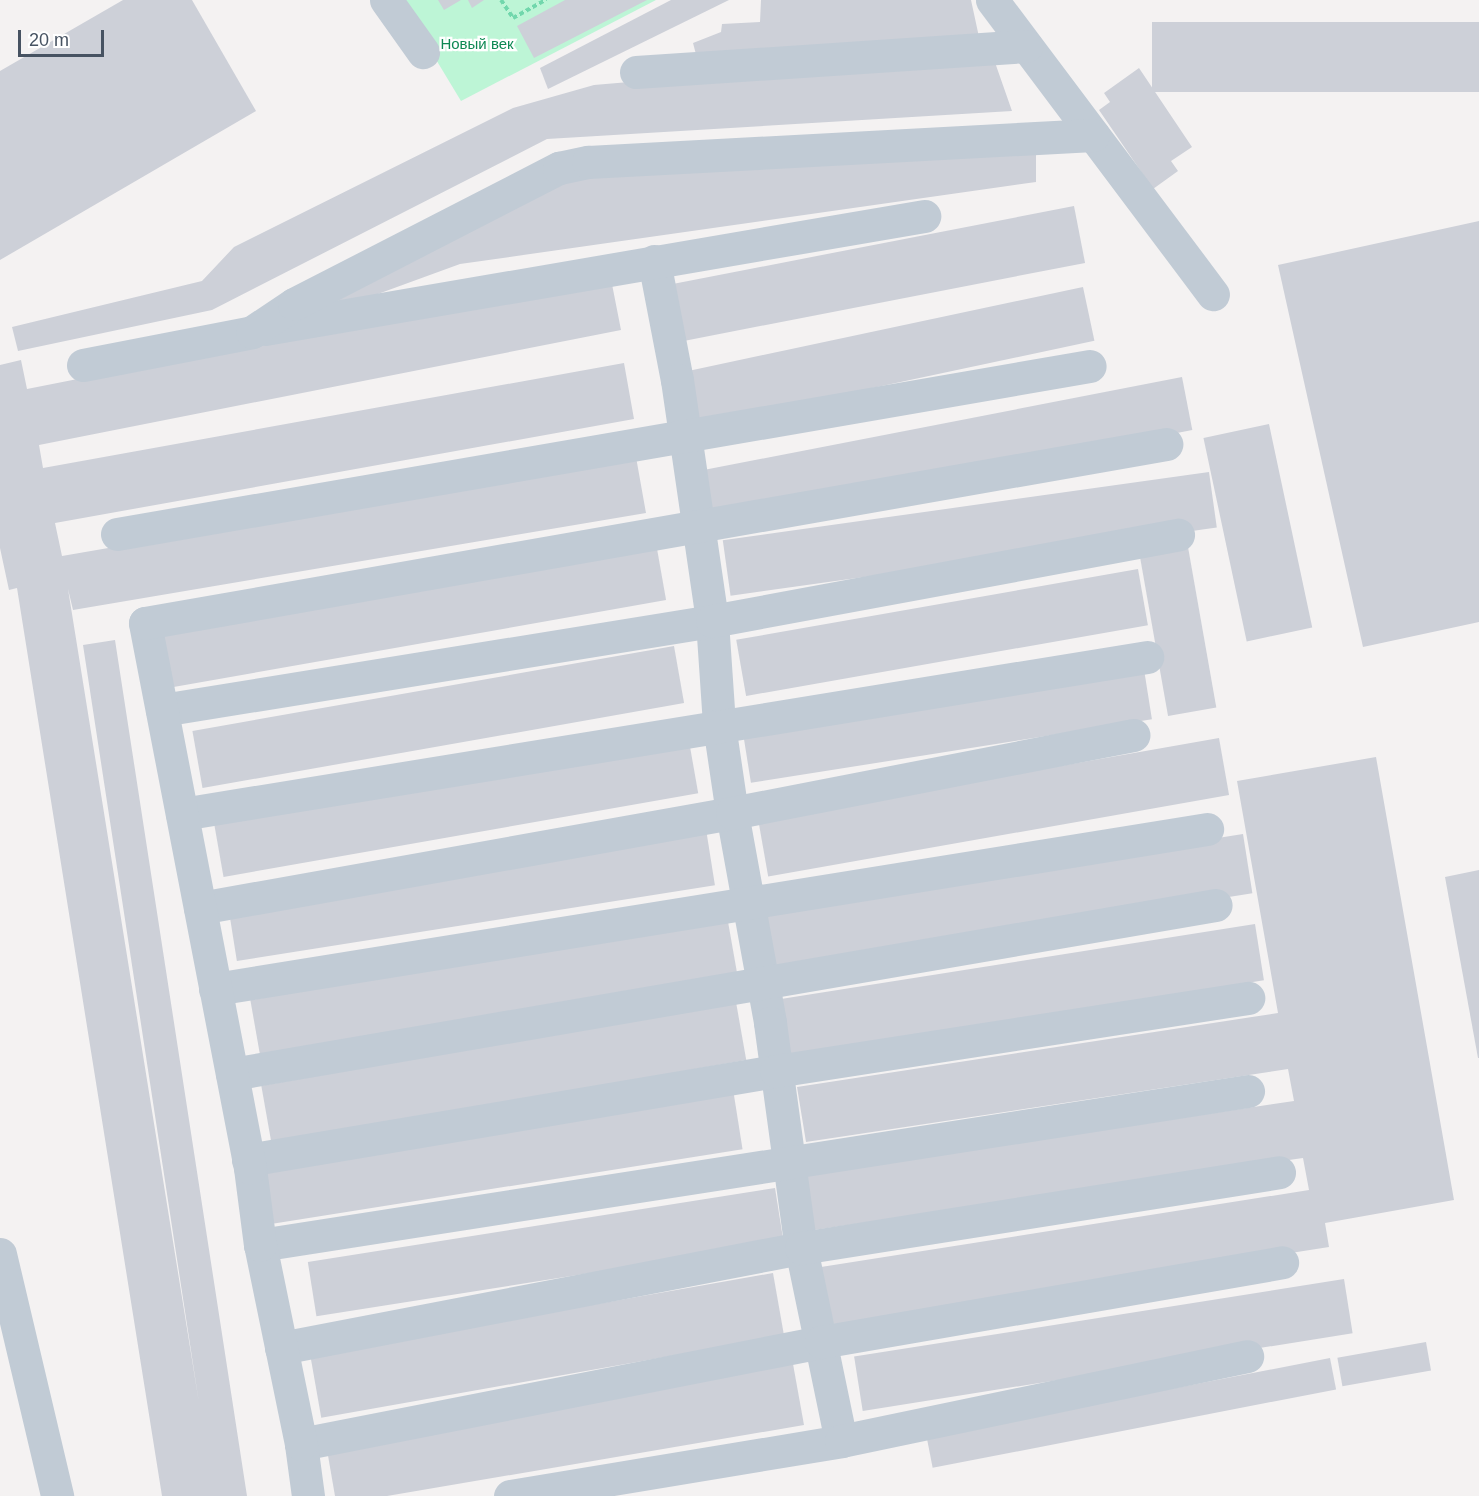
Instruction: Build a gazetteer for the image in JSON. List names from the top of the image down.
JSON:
{
  "parks": ["Новый век"],
  "scale_bar": "20 m"
}
